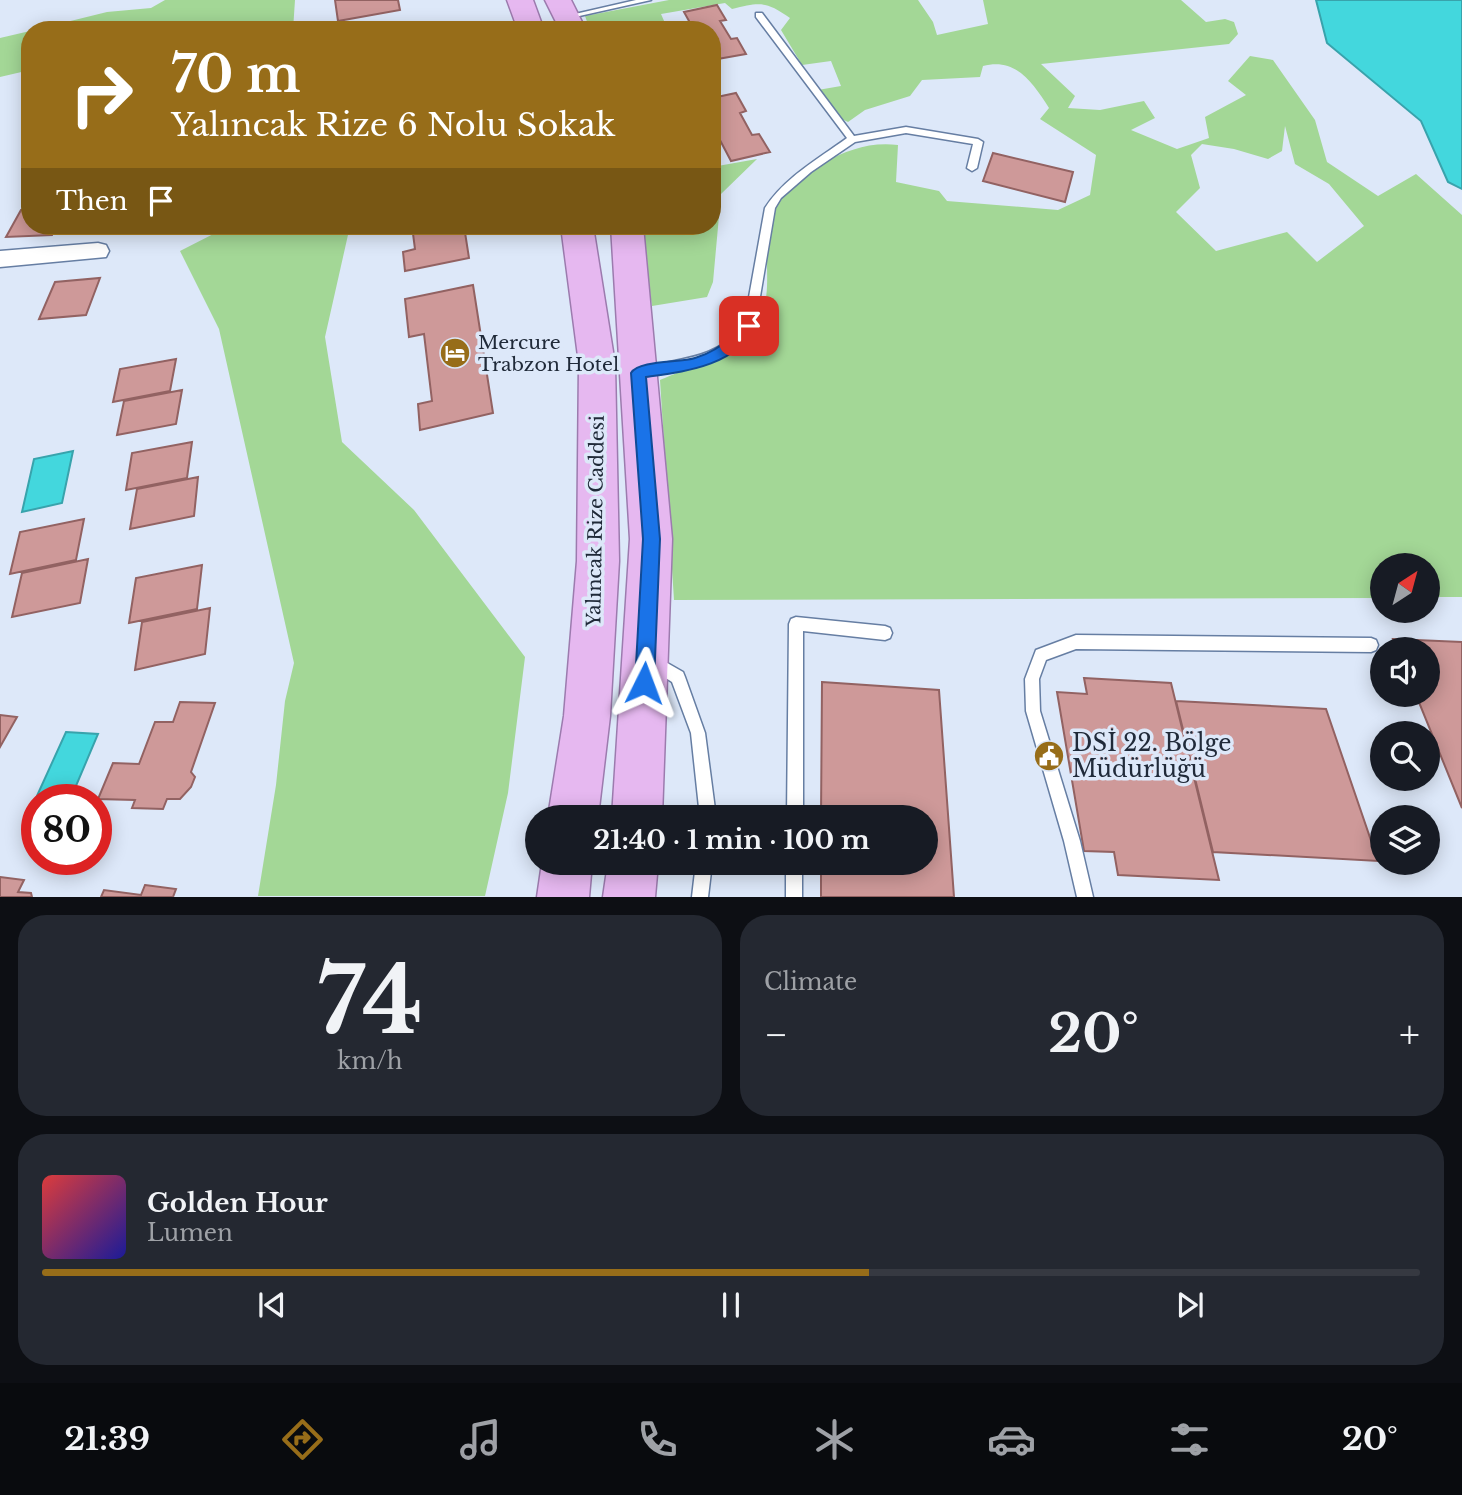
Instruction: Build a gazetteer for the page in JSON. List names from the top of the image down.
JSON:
{
  "streets": {
    "highway": ["Yalıncak Rize Caddesi"]
  },
  "places": {
    "hotel": ["Mercure Trabzon Hotel"],
    "public building": ["DSİ 22. Bölge Müdürlüğü"]
  },
  "north": "top right",
  "page": {
    "turn": ["70 m", "Yalıncak Rize 6 Nolu Sokak"],
    "then": "Then",
    "limit": "80",
    "trip": "21:40 · 1 min · 100 m",
    "tile": [
      ["74", "km/h"],
      "Climate"
    ],
    "heat": ["−", "20°", "+"],
    "song": ["Golden Hour", "Lumen"],
    "tabs": ["21:39", "20°"]
  }
}
